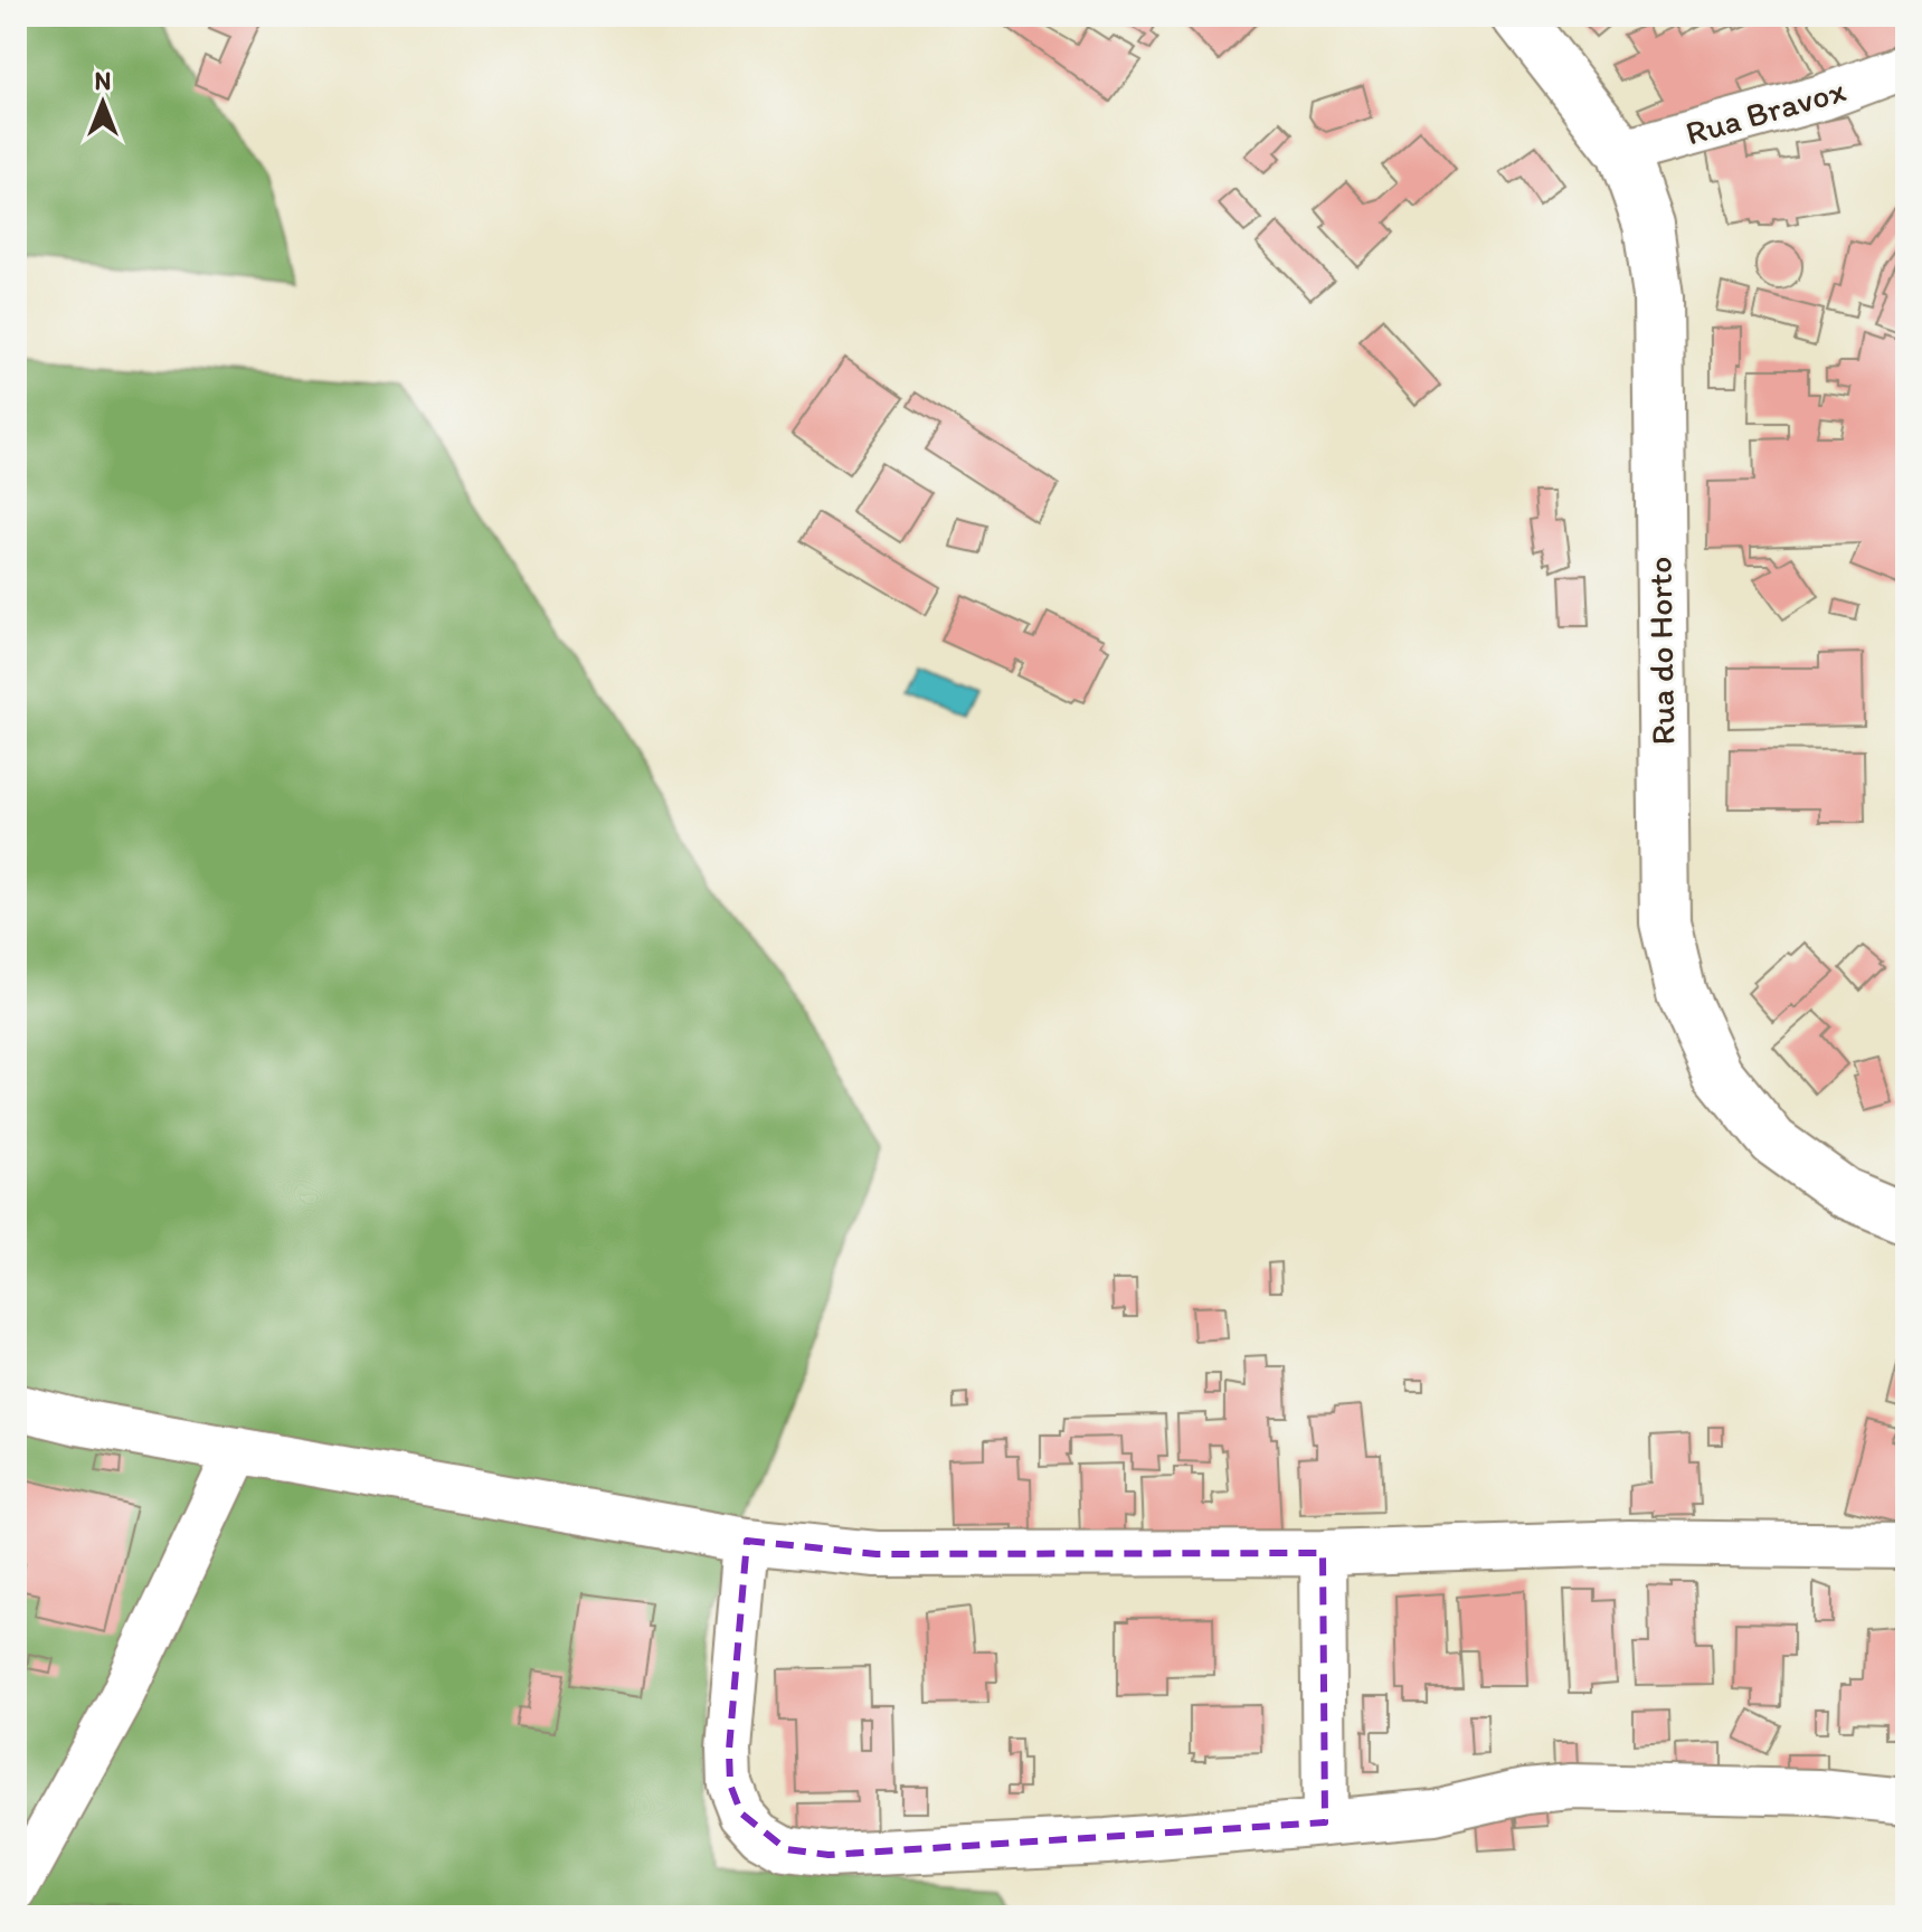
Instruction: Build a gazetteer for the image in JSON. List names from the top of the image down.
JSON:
{
  "streets": {
    "street": ["Rua Bravox", "Rua do Horto"]
  },
  "crossings": [
    ["Rua Bravox", "Rua do Horto"]
  ],
  "north": "top"
}
